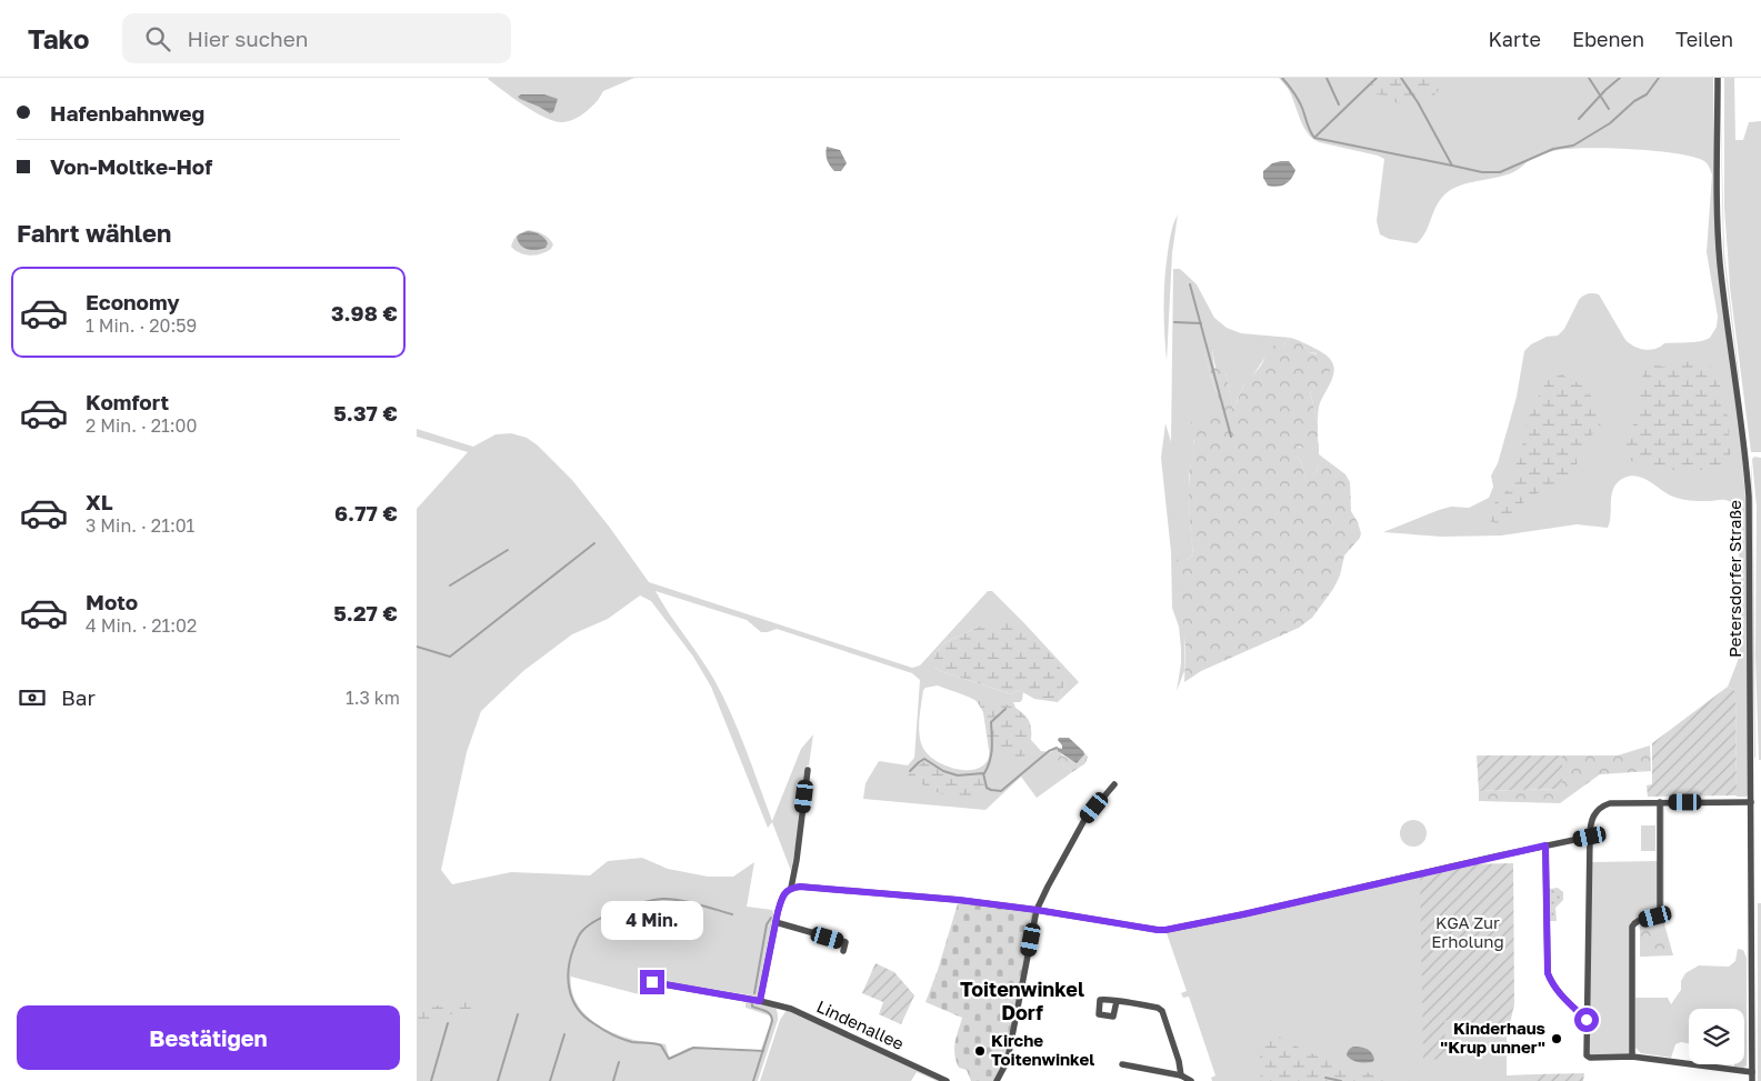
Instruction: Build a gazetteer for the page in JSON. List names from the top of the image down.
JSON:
{
  "streets": {
    "street": ["Petersdorfer Straße", "Lindenallee"]
  },
  "districts": ["Toitenwinkel Dorf"],
  "parks": ["KGA Zur Erholung"],
  "places": ["Kinderhaus \"Krup unner\"", "Kirche Toitenwinkel"],
  "page": {
    "header": "Tako",
    "search": "Hier suchen",
    "nav": ["Karte", "Ebenen", "Teilen"],
    "banner": ["Hafenbahnweg", "Von-Moltke-Hof"],
    "heading": "Fahrt wählen",
    "list": [
      {
        "name": "Economy",
        "note": "1 Min. · 20:59",
        "value": "3.98 €"
      },
      {
        "name": "Komfort",
        "note": "2 Min. · 21:00",
        "value": "5.37 €"
      },
      {
        "name": "XL",
        "note": "3 Min. · 21:01",
        "value": "6.77 €"
      },
      {
        "name": "Moto",
        "note": "4 Min. · 21:02",
        "value": "5.27 €"
      }
    ],
    "pay": ["Bar", "1.3 km"],
    "bubble": "4 Min.",
    "buttons": "Bestätigen"
  }
}
